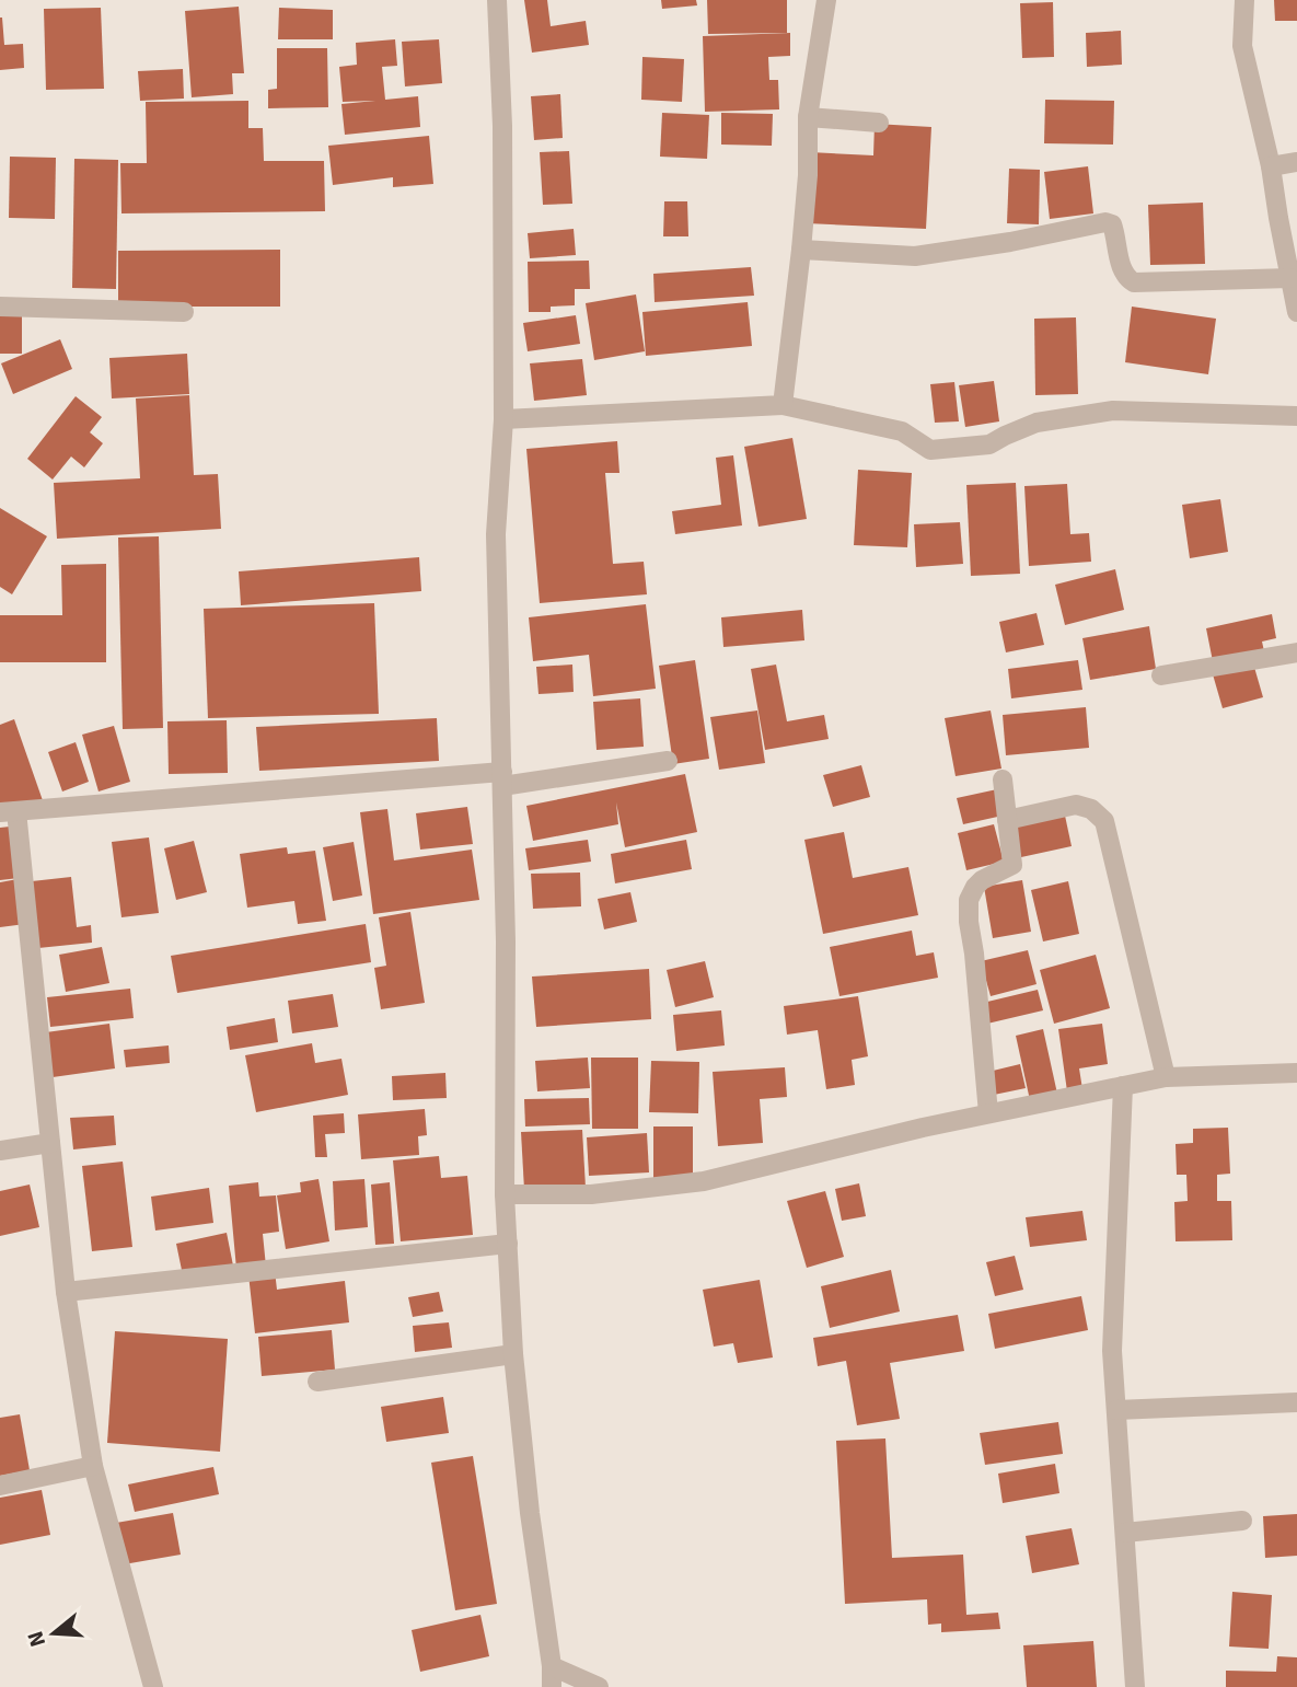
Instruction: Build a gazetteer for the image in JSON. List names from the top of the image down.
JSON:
{
  "north": "left"
}
